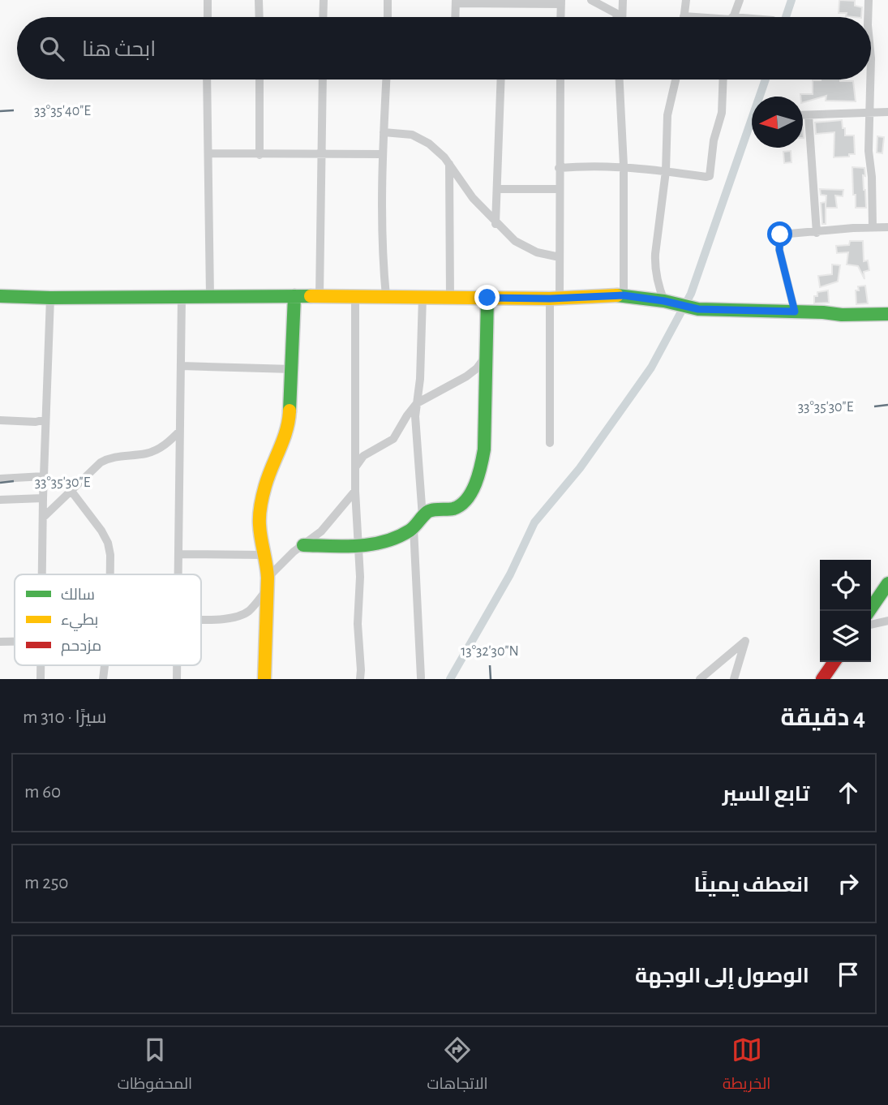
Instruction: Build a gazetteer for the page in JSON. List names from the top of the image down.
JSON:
{
  "legend": ["سالك", "بطيء", "مزدحم"],
  "north": "left",
  "page": {
    "search": "ابحث هنا",
    "heading": ["4 دقيقة", "سيرًا · 310 m"],
    "list": [
      ["تابع السير", "60 m"],
      ["انعطف يمينًا", "250 m"],
      "الوصول إلى الوجهة"
    ],
    "nav": ["الخريطة", "الاتجاهات", "المحفوظات"]
  },
  "coordinates": ["33°35'40\"E", "33°35'30\"E", "13°32'30\"N"]
}
